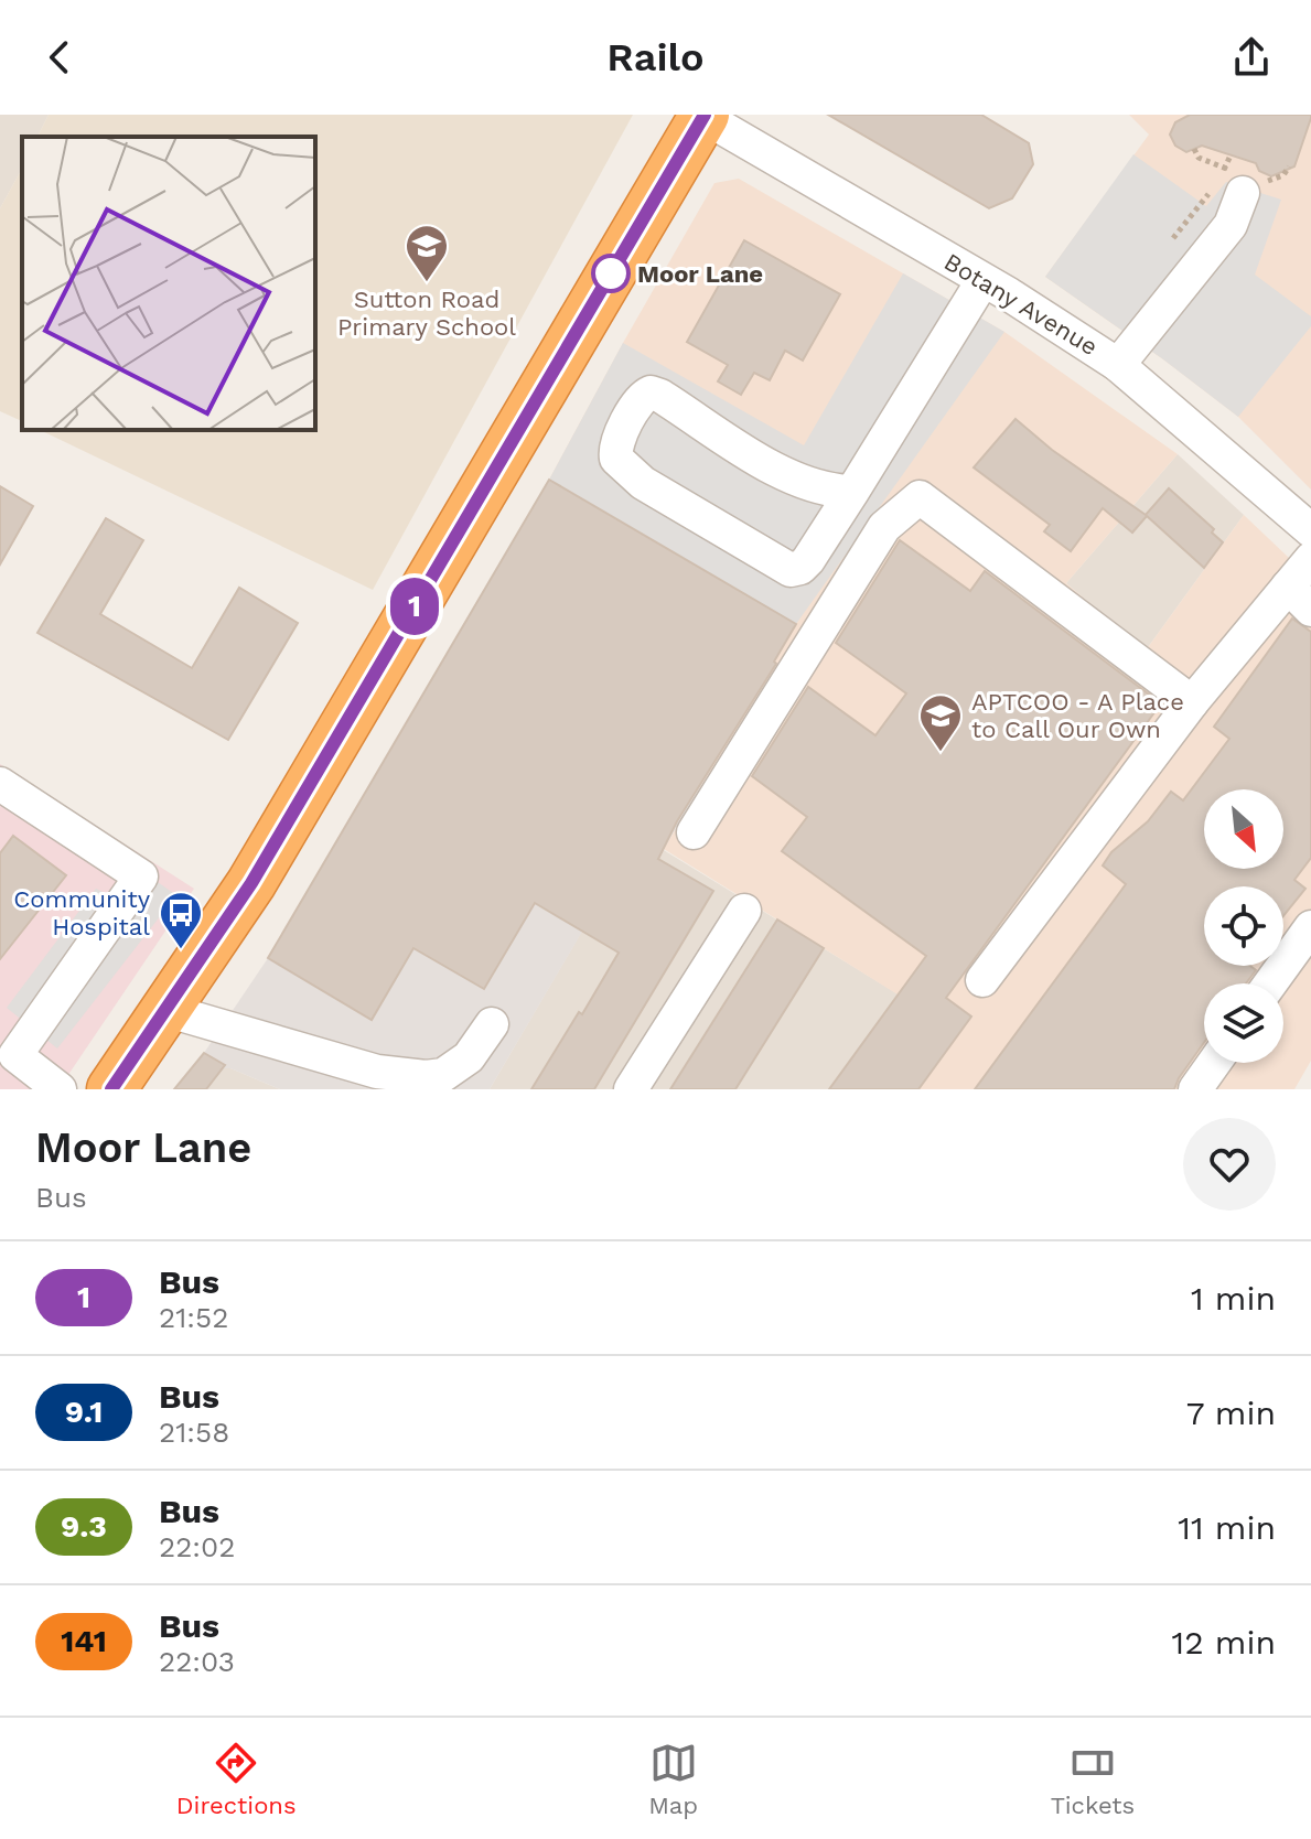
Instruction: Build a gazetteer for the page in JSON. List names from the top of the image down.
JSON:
{
  "streets": {
    "street": ["Botany Avenue"]
  },
  "places": {
    "other": ["Moor Lane"],
    "school or university": ["Sutton Road Primary School", "APTCOO - A Place to Call Our Own"],
    "bus stop": ["Community Hospital"]
  },
  "lines": ["bus line 1"],
  "north": "bottom right",
  "page": {
    "header": "Railo",
    "on_map": "1",
    "heading": ["Moor Lane", "Bus"],
    "list": [
      {
        "mark": "1",
        "name": "Bus",
        "note": "21:52",
        "value": "1 min"
      },
      {
        "mark": "9.1",
        "name": "Bus",
        "note": "21:58",
        "value": "7 min"
      },
      {
        "mark": "9.3",
        "name": "Bus",
        "note": "22:02",
        "value": "11 min"
      },
      {
        "mark": "141",
        "name": "Bus",
        "note": "22:03",
        "value": "12 min"
      }
    ],
    "tabs": ["Directions", "Map", "Tickets"]
  }
}
